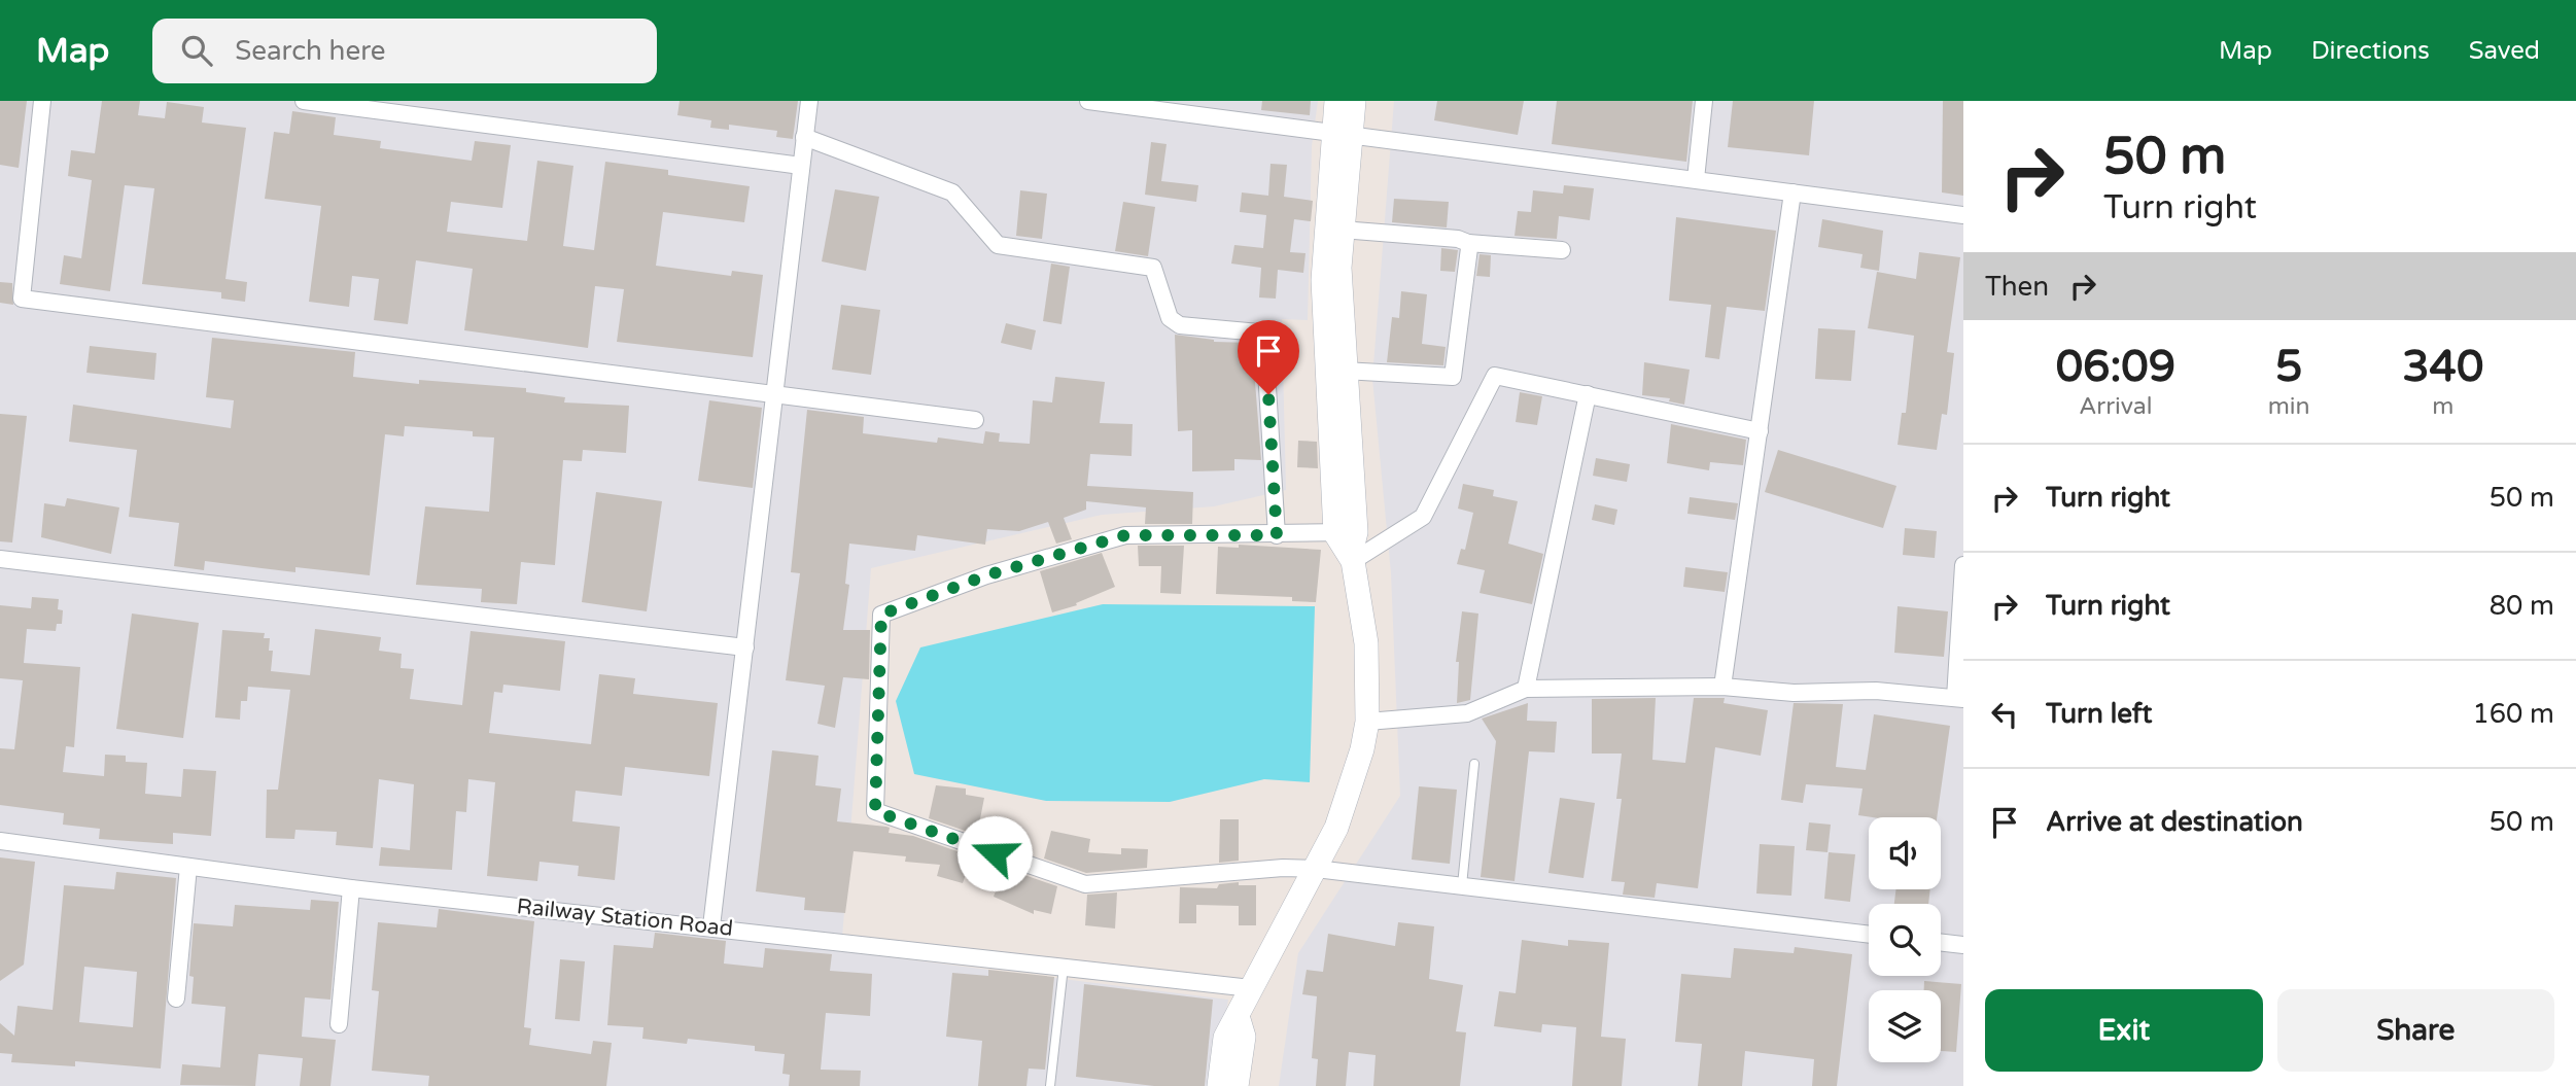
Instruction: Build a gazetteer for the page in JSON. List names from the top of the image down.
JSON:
{
  "streets": {
    "street": ["Railway Station Road"]
  },
  "page": {
    "header": "Map",
    "search": "Search here",
    "nav": ["Map", "Directions", "Saved"],
    "turn": ["50 m", "Turn right"],
    "then": "Then",
    "eta": [
      "06:09",
      "Arrival",
      "5",
      "min",
      "340",
      "m"
    ],
    "list": [
      {
        "name": "Turn right",
        "value": "50 m"
      },
      {
        "name": "Turn right",
        "value": "80 m"
      },
      {
        "name": "Turn left",
        "value": "160 m"
      },
      {
        "name": "Arrive at destination",
        "value": "50 m"
      }
    ],
    "buttons": ["Exit", "Share"]
  }
}
